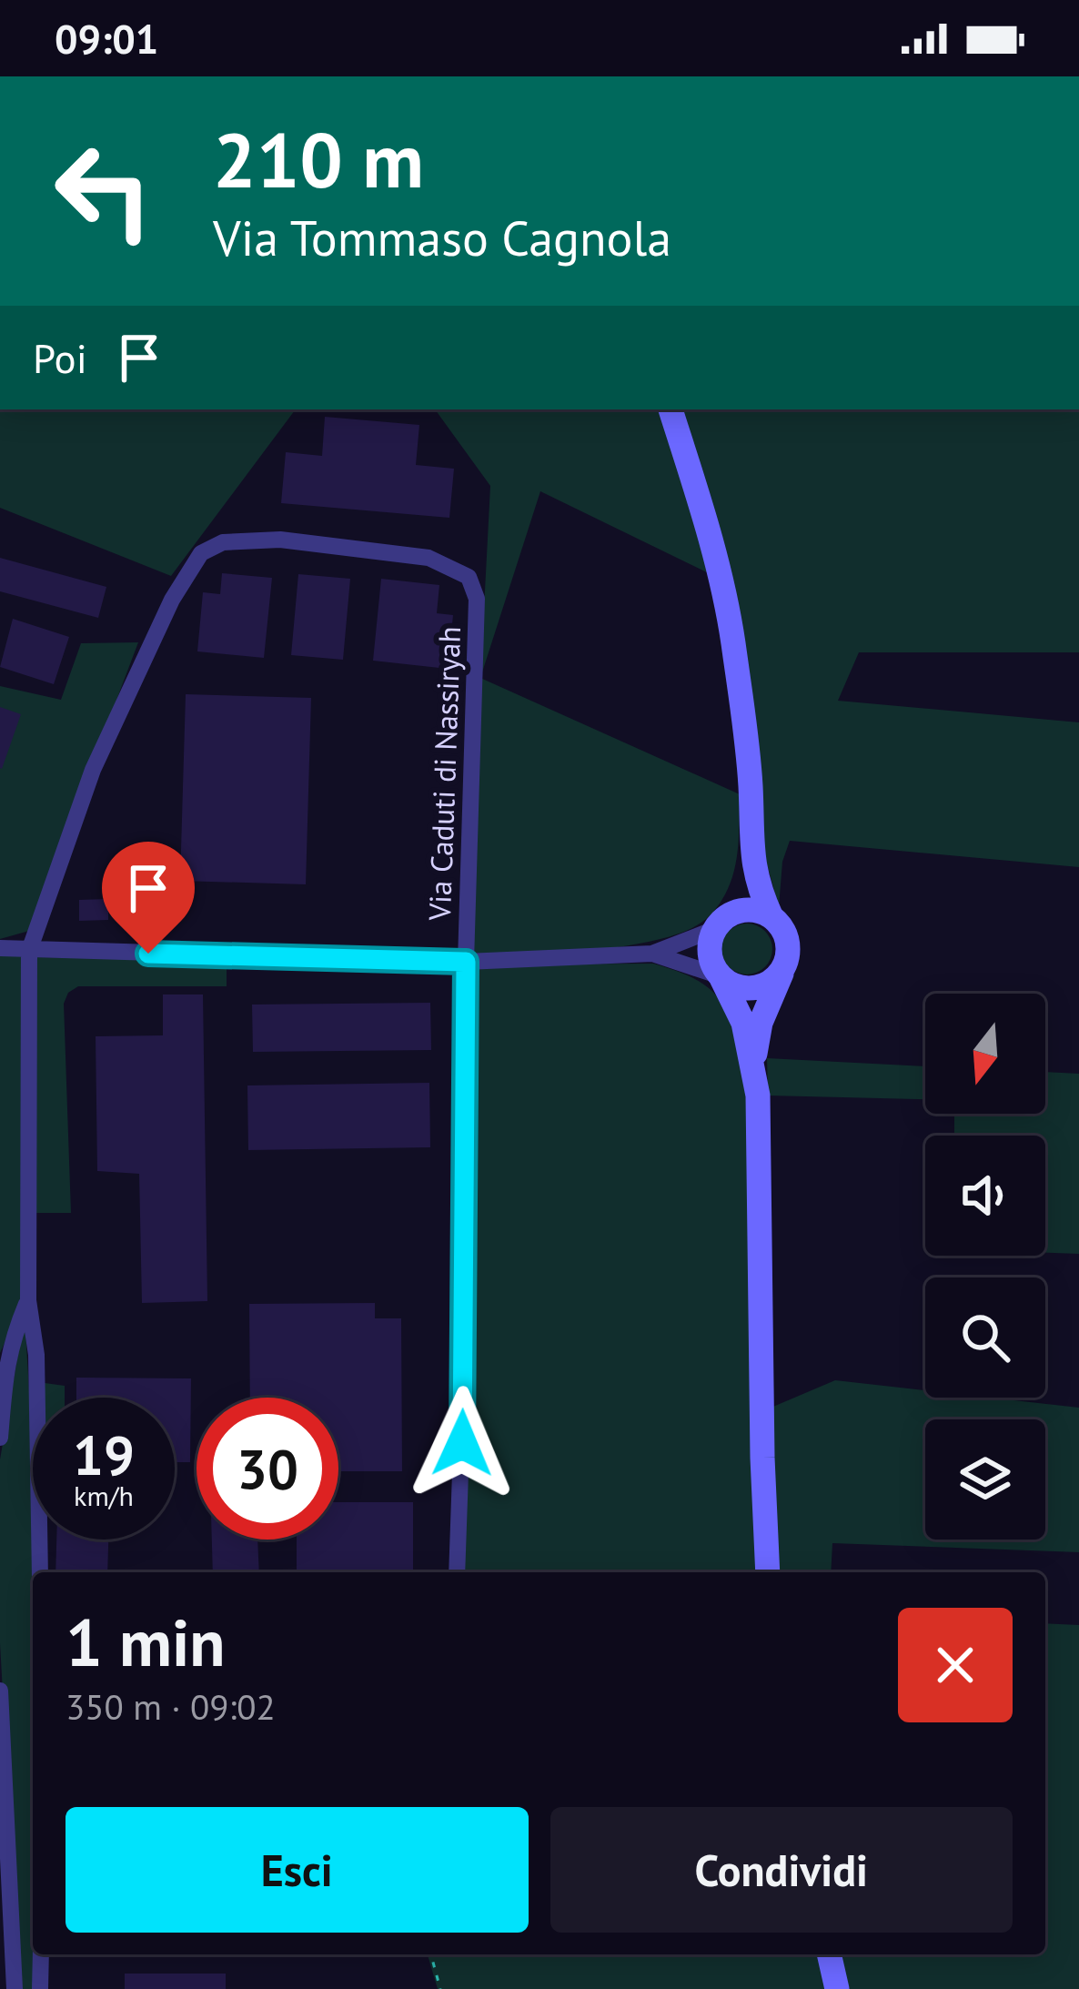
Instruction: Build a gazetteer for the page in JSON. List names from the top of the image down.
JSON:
{
  "streets": {
    "street": ["Via Caduti di Nassiryah"]
  },
  "north": "bottom",
  "page": {
    "status": "09:01",
    "turn": ["210 m", "Via Tommaso Cagnola"],
    "then": "Poi",
    "speed": "19 km/h",
    "limit": "30",
    "heading": ["1 min", "350 m · 09:02"],
    "buttons": ["Esci", "Condividi"]
  }
}
